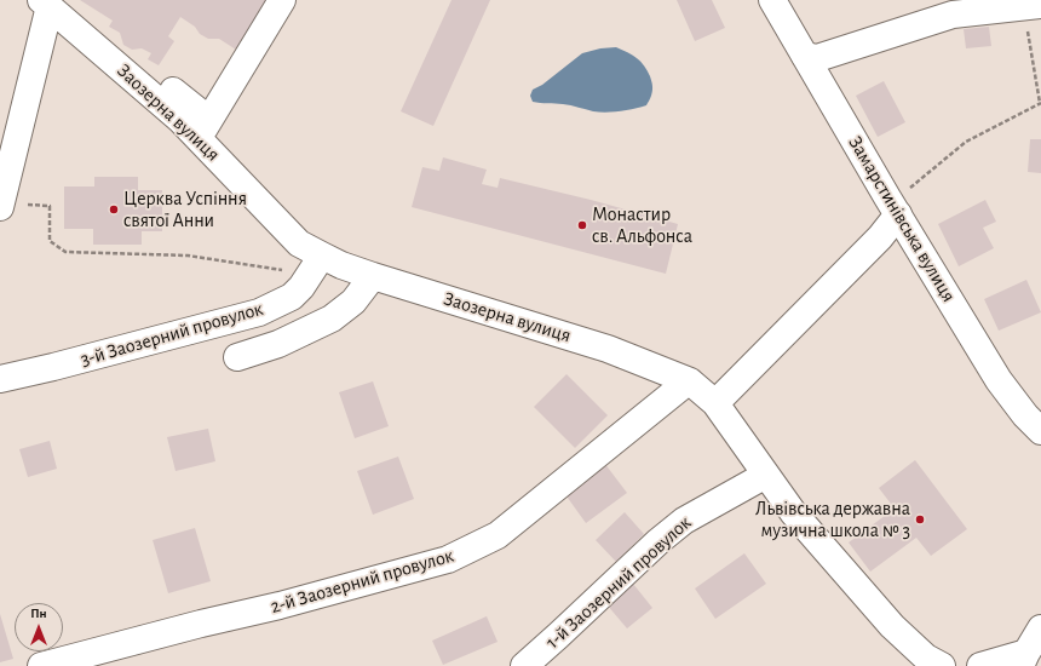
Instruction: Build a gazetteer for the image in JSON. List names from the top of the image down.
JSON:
{
  "streets": {
    "street": [
      "Заозерна вулиця",
      "Замарстинівська вулиця",
      "3-й Заозерний провулок",
      "2-й Заозерний провулок",
      "1-й Заозерний провулок"
    ]
  },
  "crossings": [
    ["Заозерна вулиця", "3-й Заозерний провулок"],
    ["Заозерна вулиця", "2-й Заозерний провулок"],
    ["Заозерна вулиця", "1-й Заозерний провулок"]
  ],
  "places": ["Церква Успіння святої Анни", "Монастир св. Альфонса", "Львівська державна музична школа № 3"],
  "north": "top"
}
